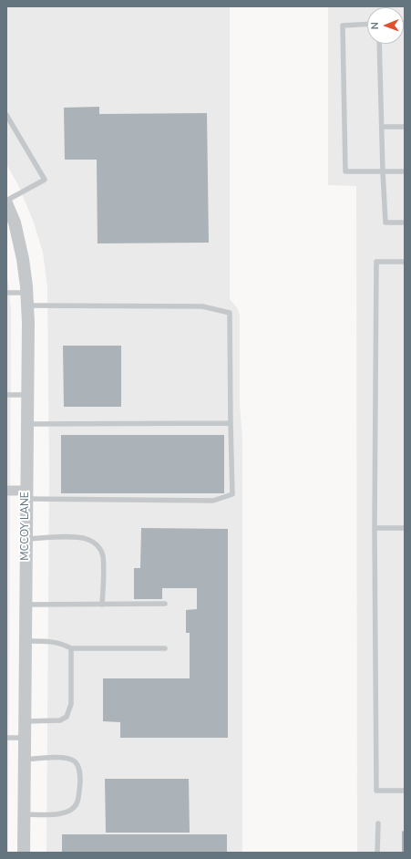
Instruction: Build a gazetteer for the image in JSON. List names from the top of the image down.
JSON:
{
  "streets": {
    "street": ["MCCOY LANE"]
  },
  "north": "left"
}
